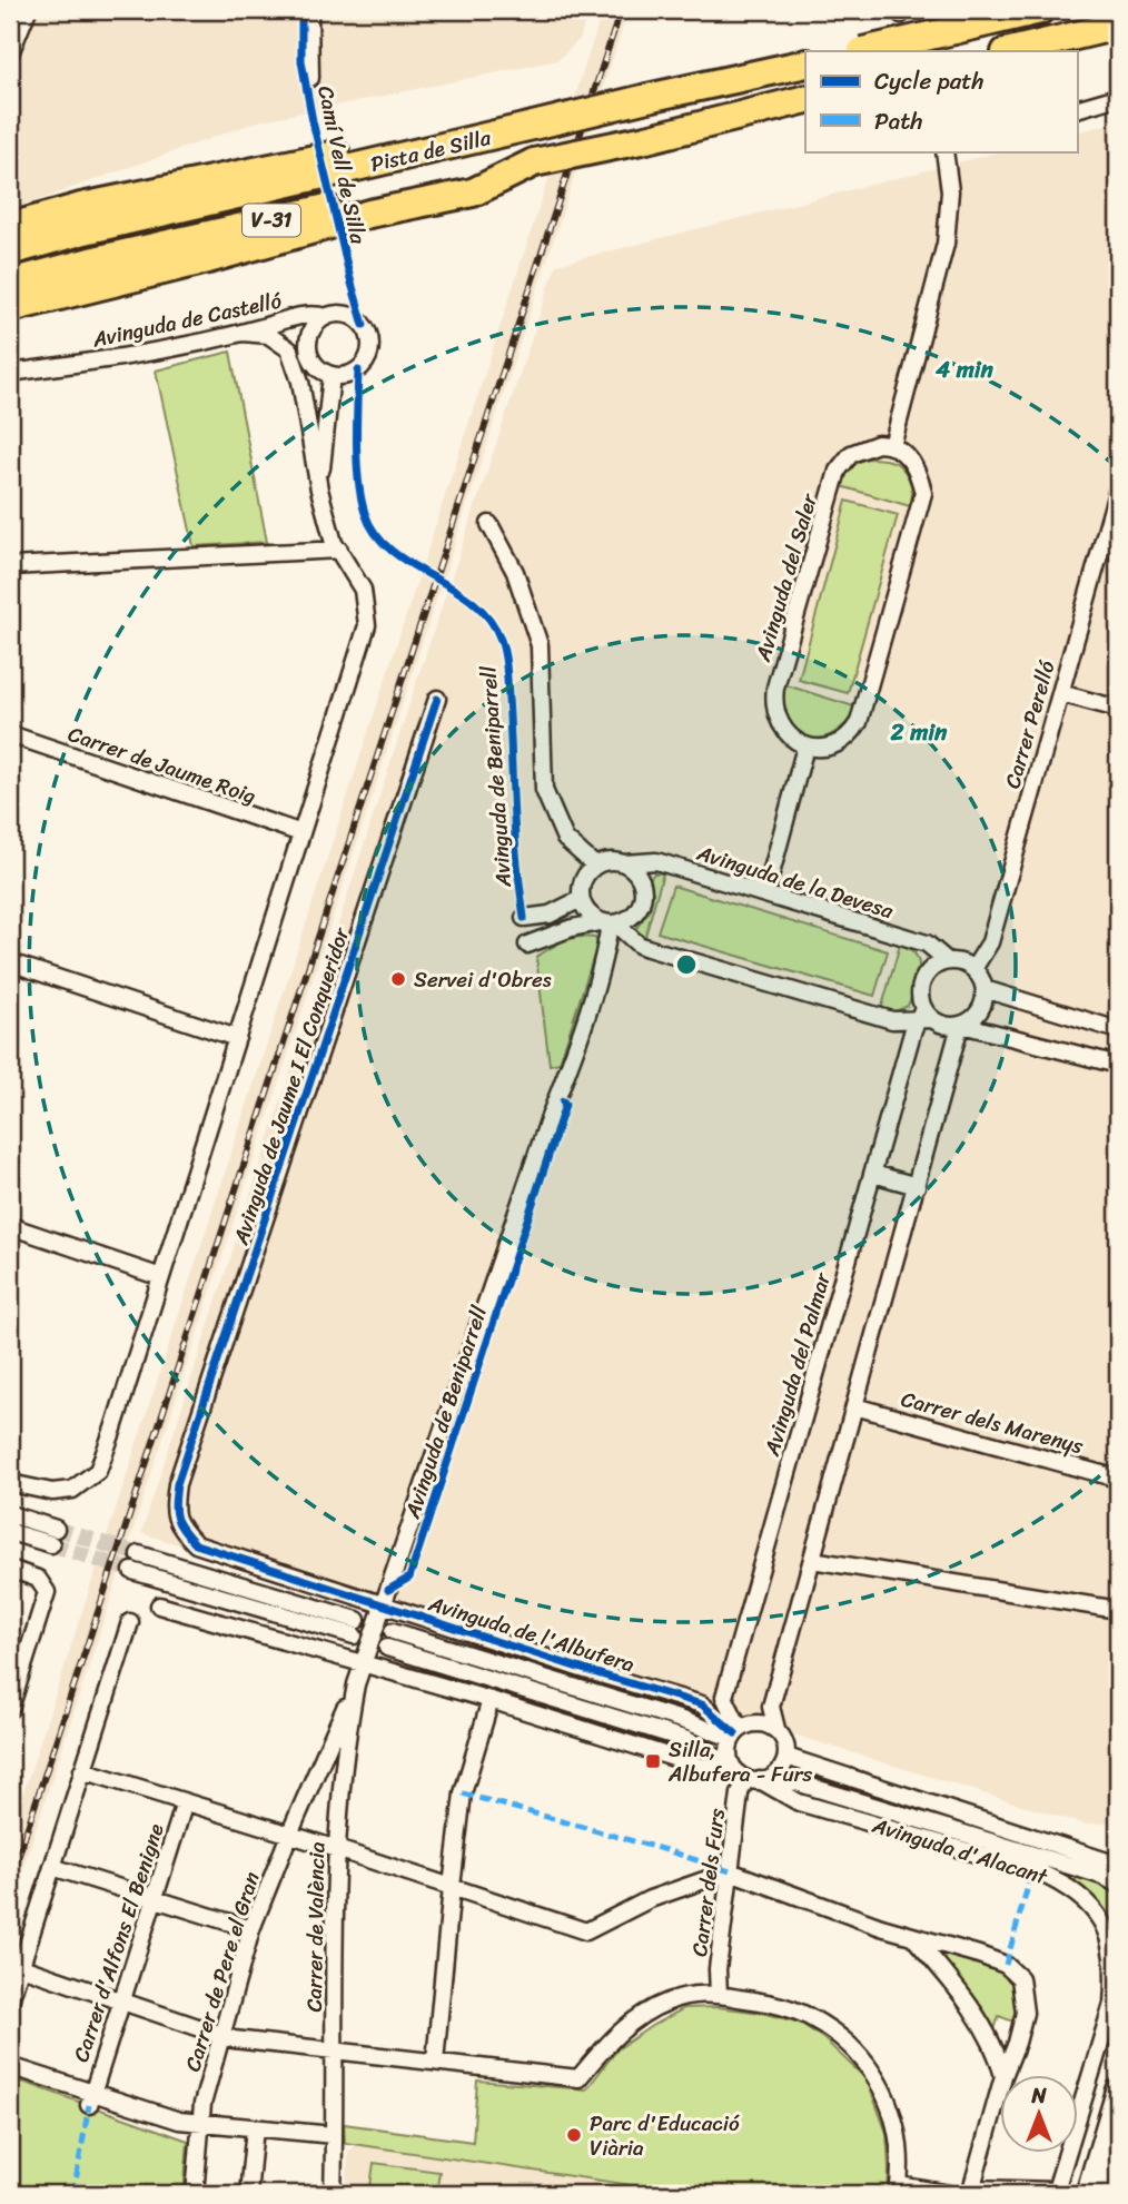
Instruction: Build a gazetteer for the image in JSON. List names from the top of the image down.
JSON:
{
  "streets": {
    "highway": ["Pista de Silla", "V-31"],
    "street": [
      "Camí Vell de Silla",
      "Avinguda de Castelló",
      "Avinguda del Saler",
      "Carrer Perelló",
      "Carrer de Jaume Roig",
      "Avinguda de Beniparrell",
      "Avinguda de la Devesa",
      "Avinguda de Jaume I El Conqueridor",
      "Avinguda del Palmar",
      "Carrer dels Marenys",
      "Avinguda de l'Albufera",
      "Avinguda d'Alacant",
      "Carrer dels Furs",
      "Carrer de València",
      "Carrer d'Alfons El Benigne",
      "Carrer de Pere el Gran"
    ]
  },
  "crossings": [
    ["Carrer Perelló", "Avinguda de la Devesa"],
    ["Carrer Perelló", "Avinguda del Palmar"],
    ["Avinguda de Beniparrell", "Avinguda de la Devesa"],
    ["Avinguda de Beniparrell", "Avinguda de l'Albufera"],
    ["Avinguda de Beniparrell", "Carrer de València"],
    ["Avinguda de la Devesa", "Avinguda del Palmar"],
    ["Avinguda de Jaume I El Conqueridor", "Avinguda de l'Albufera"],
    ["Avinguda del Palmar", "Avinguda de l'Albufera"],
    ["Avinguda del Palmar", "Avinguda d'Alacant"],
    ["Avinguda del Palmar", "Carrer dels Furs"],
    ["Avinguda de l'Albufera", "Avinguda d'Alacant"],
    ["Avinguda de l'Albufera", "Carrer dels Furs"],
    ["Avinguda de l'Albufera", "Carrer de València"],
    ["Avinguda d'Alacant", "Carrer dels Furs"],
    ["Carrer de València", "Carrer de Pere el Gran"]
  ],
  "places": {
    "other": ["Servei d'Obres", "Parc d'Educació Viària"],
    "transit": ["Silla, Albufera - Furs"]
  },
  "legend": ["Cycle path", "Path"],
  "north": "top",
  "rings": ["4 min", "2 min"]
}
